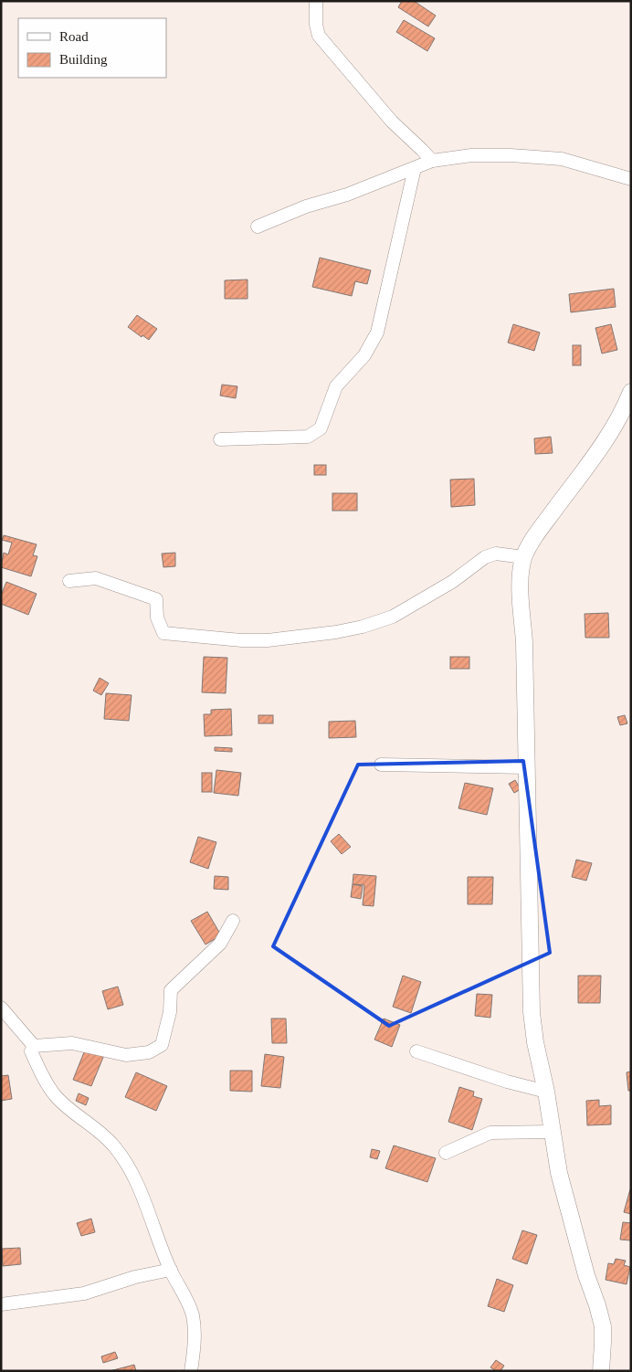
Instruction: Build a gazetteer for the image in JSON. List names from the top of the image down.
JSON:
{
  "legend": ["Road", "Building"]
}
